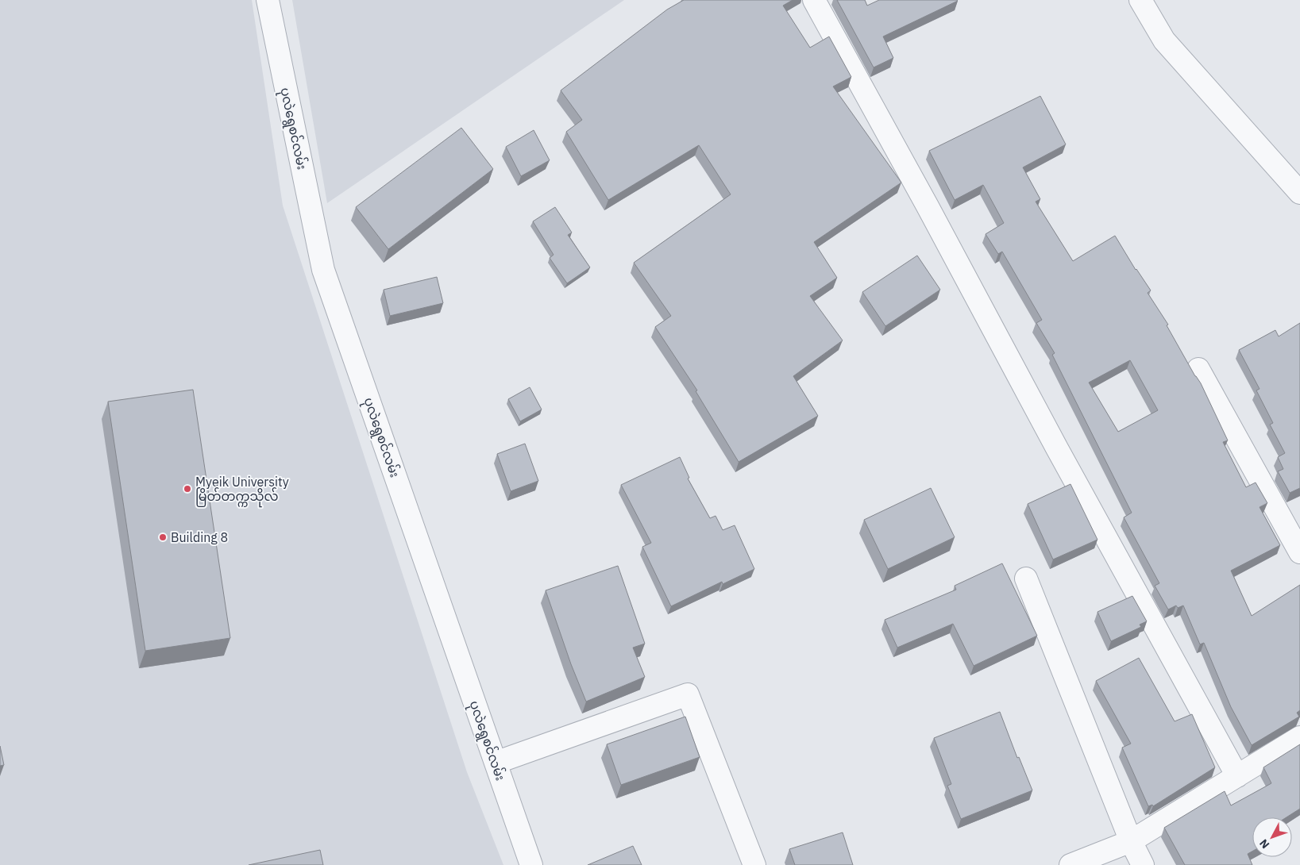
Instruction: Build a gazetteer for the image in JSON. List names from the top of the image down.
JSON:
{
  "streets": {
    "street": ["ပုလဲရွေစင်လမ်း"]
  },
  "places": ["Myeik University မြိတ်တက္ကသိုလ်", "Building 8"],
  "north": "bottom left"
}
